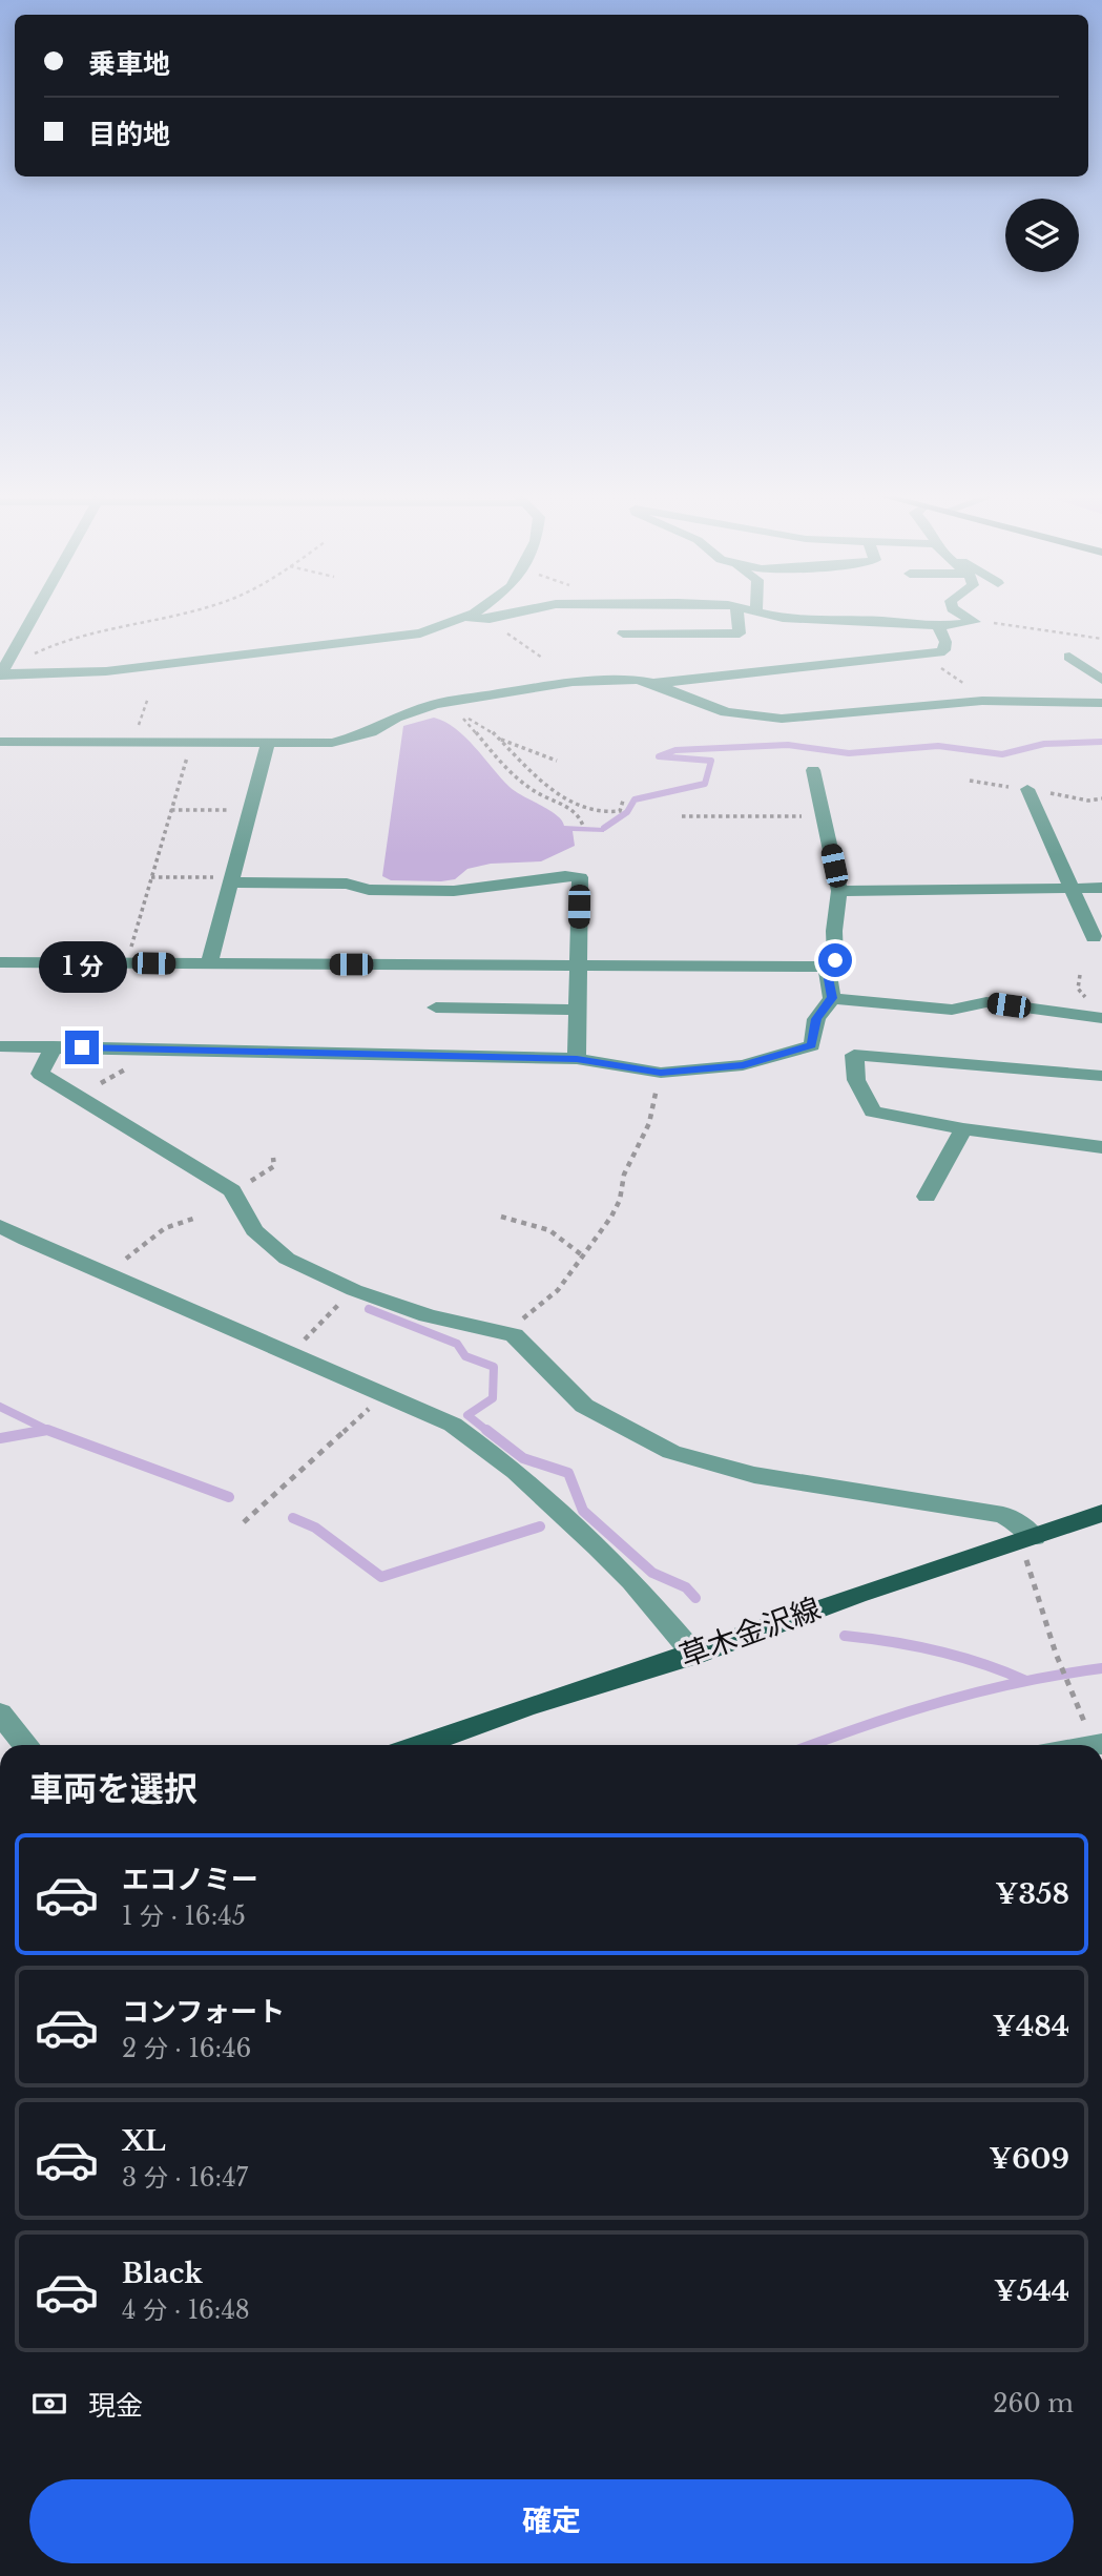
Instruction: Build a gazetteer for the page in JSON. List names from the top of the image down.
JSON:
{
  "streets": {
    "main road": ["草木金沢線"]
  },
  "page": {
    "banner": ["乗車地", "目的地"],
    "bubble": "1 分",
    "heading": "車両を選択",
    "list": [
      {
        "name": "エコノミー",
        "note": "1 分 · 16:45",
        "value": "¥358"
      },
      {
        "name": "コンフォート",
        "note": "2 分 · 16:46",
        "value": "¥484"
      },
      {
        "name": "XL",
        "note": "3 分 · 16:47",
        "value": "¥609"
      },
      {
        "name": "Black",
        "note": "4 分 · 16:48",
        "value": "¥544"
      }
    ],
    "pay": ["現金", "260 m"],
    "buttons": "確定"
  }
}
